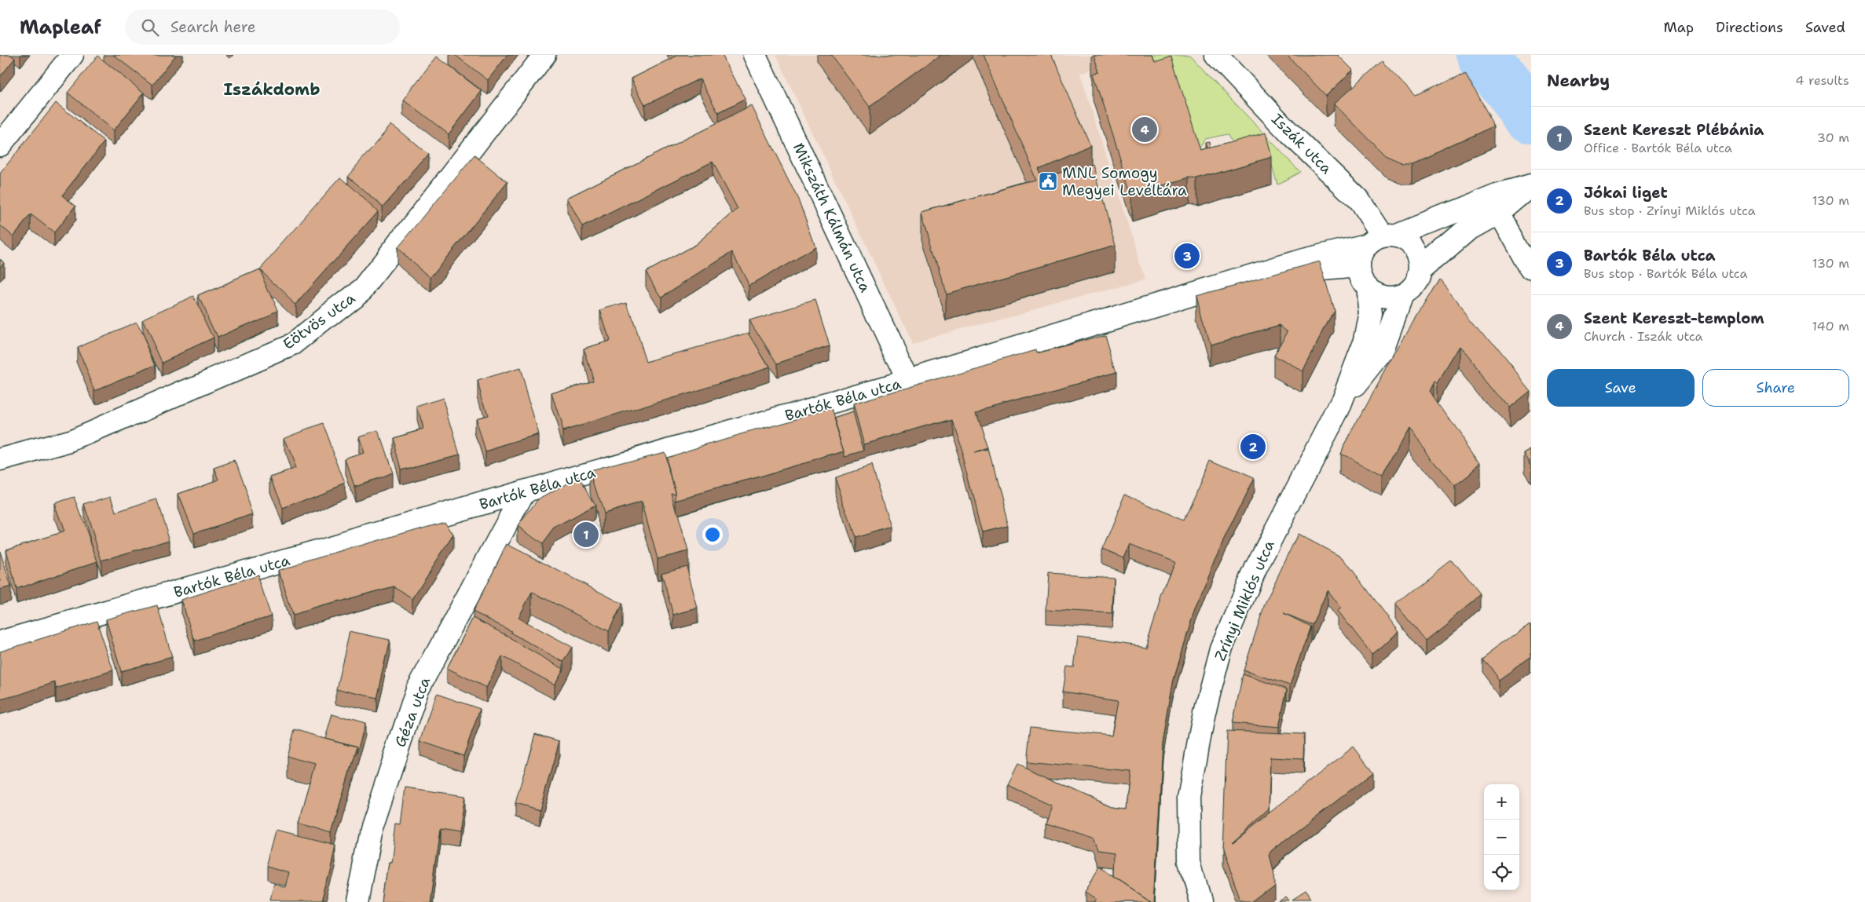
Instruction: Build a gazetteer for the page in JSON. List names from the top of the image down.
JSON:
{
  "streets": {
    "street": [
      "Iszák utca",
      "Mikszáth Kálmán utca",
      "Eötvös utca",
      "Bartók Béla utca",
      "Zrínyi Miklós utca",
      "Géza utca"
    ]
  },
  "crossings": [
    ["Mikszáth Kálmán utca", "Bartók Béla utca"],
    ["Bartók Béla utca", "Géza utca"]
  ],
  "districts": ["Iszákdomb"],
  "places": {
    "public building": ["MNL Somogy Megyei Levéltára"]
  },
  "page": {
    "header": "Mapleaf",
    "search": "Search here",
    "nav": ["Map", "Directions", "Saved"],
    "heading": ["Nearby", "4 results"],
    "list": [
      {
        "mark": "1",
        "name": "Szent Kereszt Plébánia",
        "note": "Office · Bartók Béla utca",
        "value": "30 m"
      },
      {
        "mark": "2",
        "name": "Jókai liget",
        "note": "Bus stop · Zrínyi Miklós utca",
        "value": "130 m"
      },
      {
        "mark": "3",
        "name": "Bartók Béla utca",
        "note": "Bus stop · Bartók Béla utca",
        "value": "130 m"
      },
      {
        "mark": "4",
        "name": "Szent Kereszt-templom",
        "note": "Church · Iszák utca",
        "value": "140 m"
      }
    ],
    "pins": [
      "4",
      "3",
      "2",
      "1"
    ],
    "buttons": ["Save", "Share"],
    "map_buttons": ["+", "−"]
  }
}
